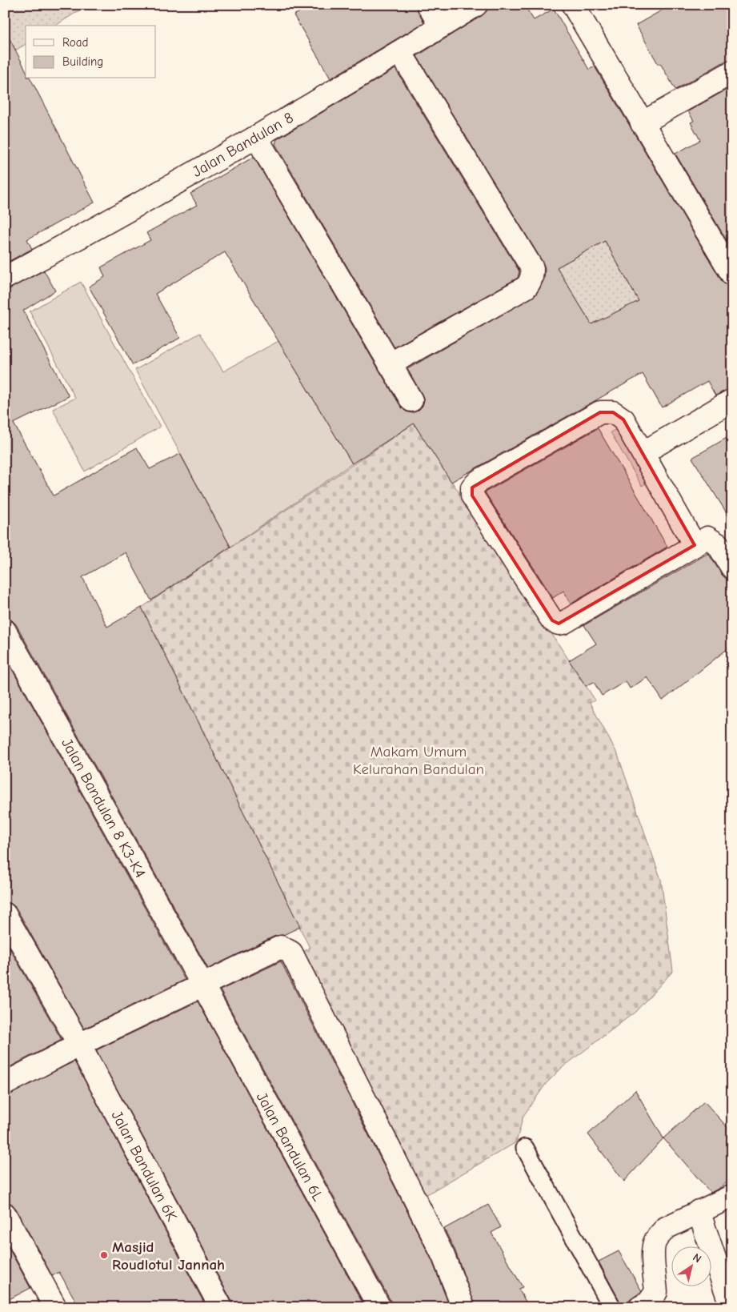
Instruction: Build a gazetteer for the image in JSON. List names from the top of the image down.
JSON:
{
  "streets": {
    "street": [
      "Jalan Bandulan 8",
      "Jalan Bandulan 8 K3-K4",
      "Jalan Bandulan 6L",
      "Jalan Bandulan 6K"
    ]
  },
  "crossings": [
    ["Jalan Bandulan 8 K3-K4", "Jalan Bandulan 6L"]
  ],
  "parks": ["Makam Umum Kelurahan Bandulan"],
  "places": ["Masjid Roudlotul Jannah"],
  "legend": ["Road", "Building"],
  "north": "top right"
}
